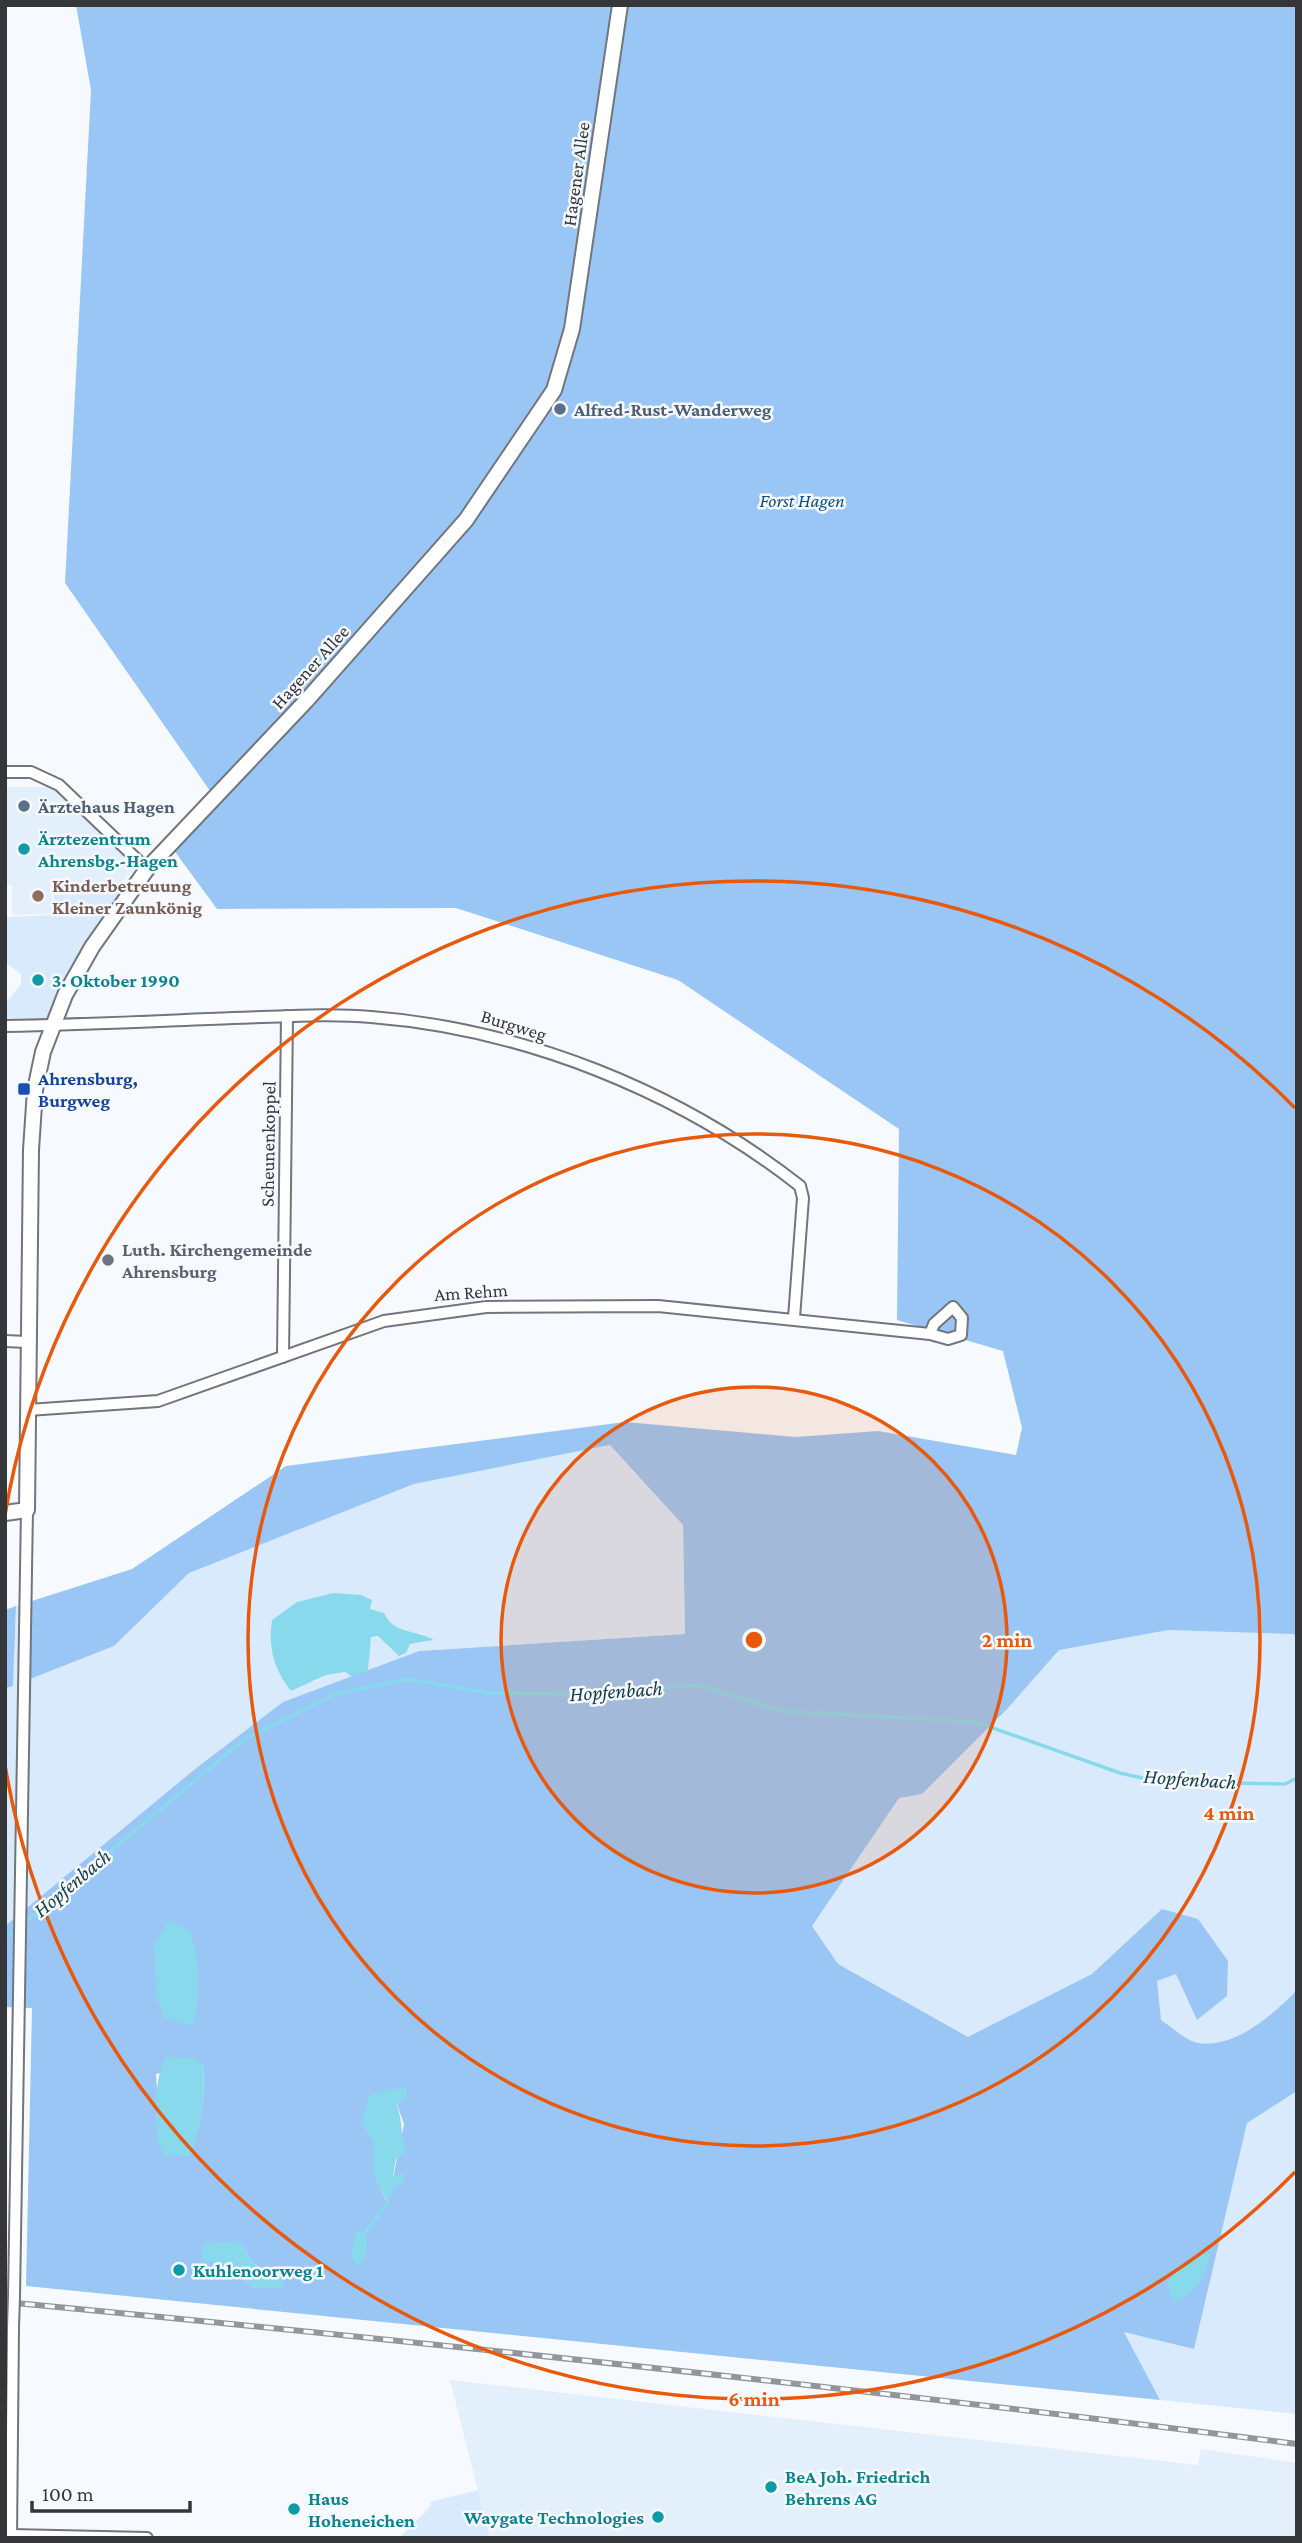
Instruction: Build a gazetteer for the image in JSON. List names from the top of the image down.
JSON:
{
  "streets": {
    "street": [
      "Hagener Allee",
      "Burgweg",
      "Scheunenkoppel",
      "Am Rehm"
    ]
  },
  "crossings": [
    ["Hagener Allee", "Burgweg"],
    ["Hagener Allee", "Am Rehm"],
    ["Burgweg", "Scheunenkoppel"],
    ["Burgweg", "Am Rehm"],
    ["Scheunenkoppel", "Am Rehm"]
  ],
  "water": ["Hopfenbach"],
  "parks": ["Forst Hagen"],
  "places": {
    "other": [
      "Alfred-Rust-Wanderweg",
      "Ärztehaus Hagen",
      "Ärztezentrum Ahrensbg.-Hagen",
      "Kinderbetreuung Kleiner Zaunkönig",
      "3. Oktober 1990",
      "Luth. Kirchengemeinde Ahrensburg",
      "Kuhlenoorweg 1",
      "BeA Joh. Friedrich Behrens AG",
      "Haus Hoheneichen",
      "Waygate Technologies"
    ],
    "transit": ["Ahrensburg, Burgweg"]
  },
  "scale_bar": "100 m",
  "rings": ["2 min", "4 min", "6 min"]
}
